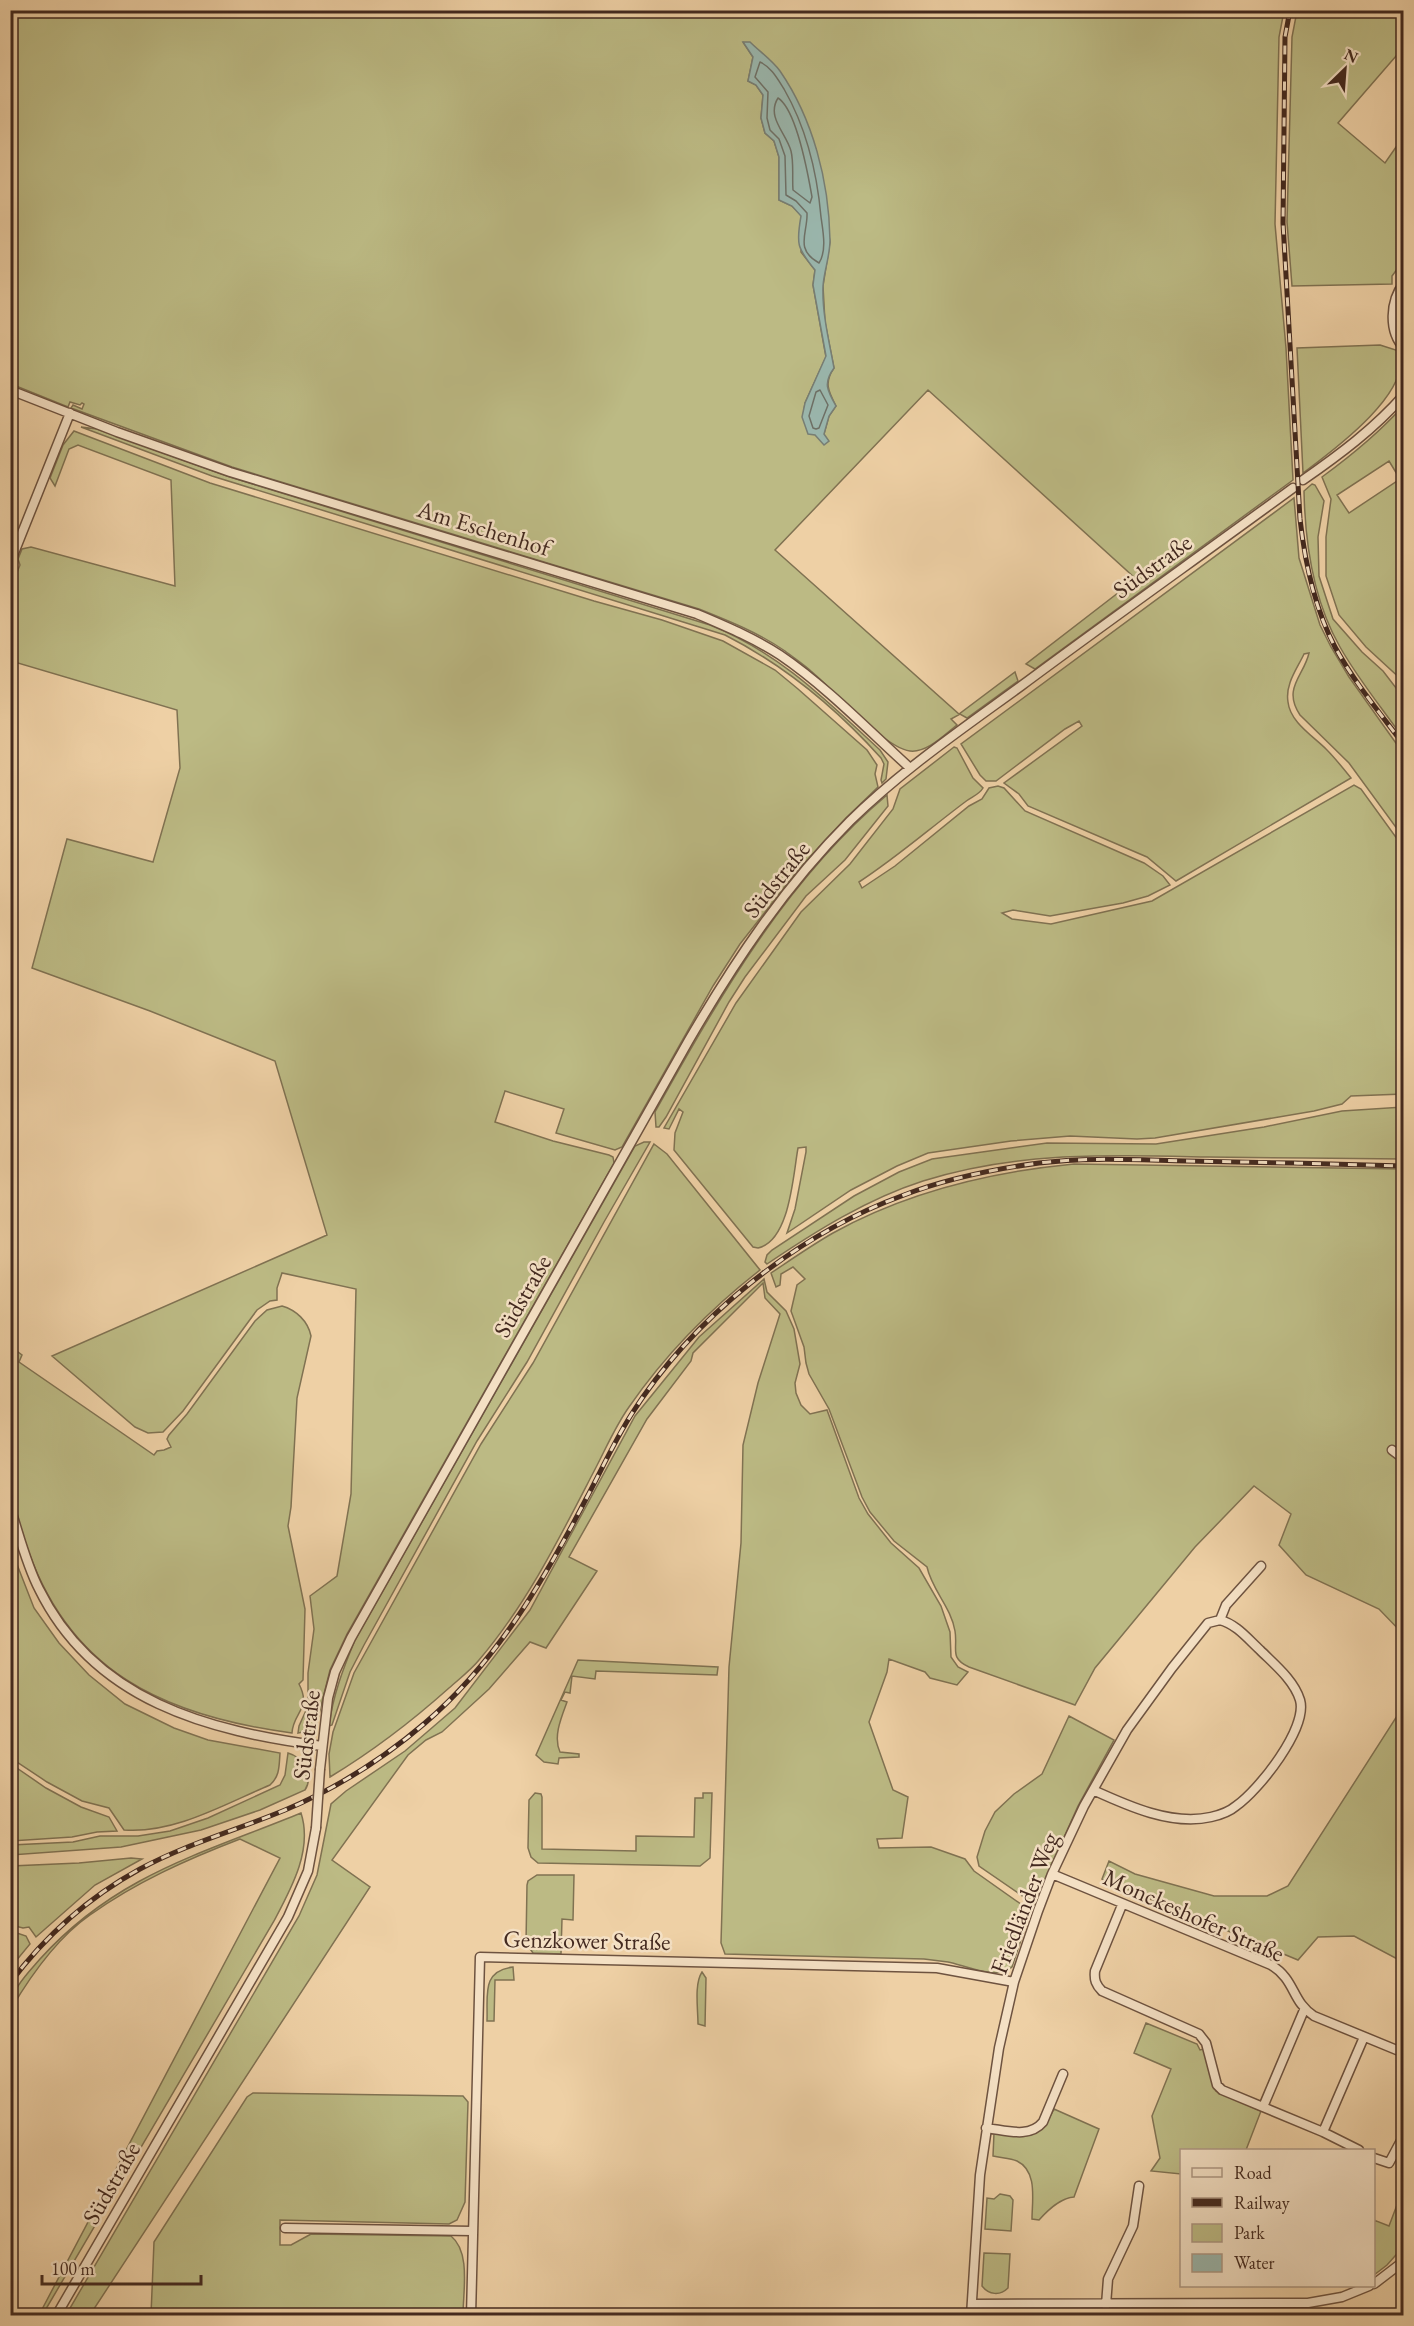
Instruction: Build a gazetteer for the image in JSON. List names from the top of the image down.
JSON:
{
  "streets": {
    "street": [
      "Am Eschenhof",
      "Südstraße",
      "Friedländer Weg",
      "Monckeshofer Straße",
      "Genzkower Straße"
    ]
  },
  "crossings": [
    ["Am Eschenhof", "Südstraße"],
    ["Friedländer Weg", "Monckeshofer Straße"],
    ["Friedländer Weg", "Genzkower Straße"]
  ],
  "legend": [
    "Road",
    "Railway",
    "Park",
    "Water"
  ],
  "scale_bar": "100 m",
  "north": "top right"
}
